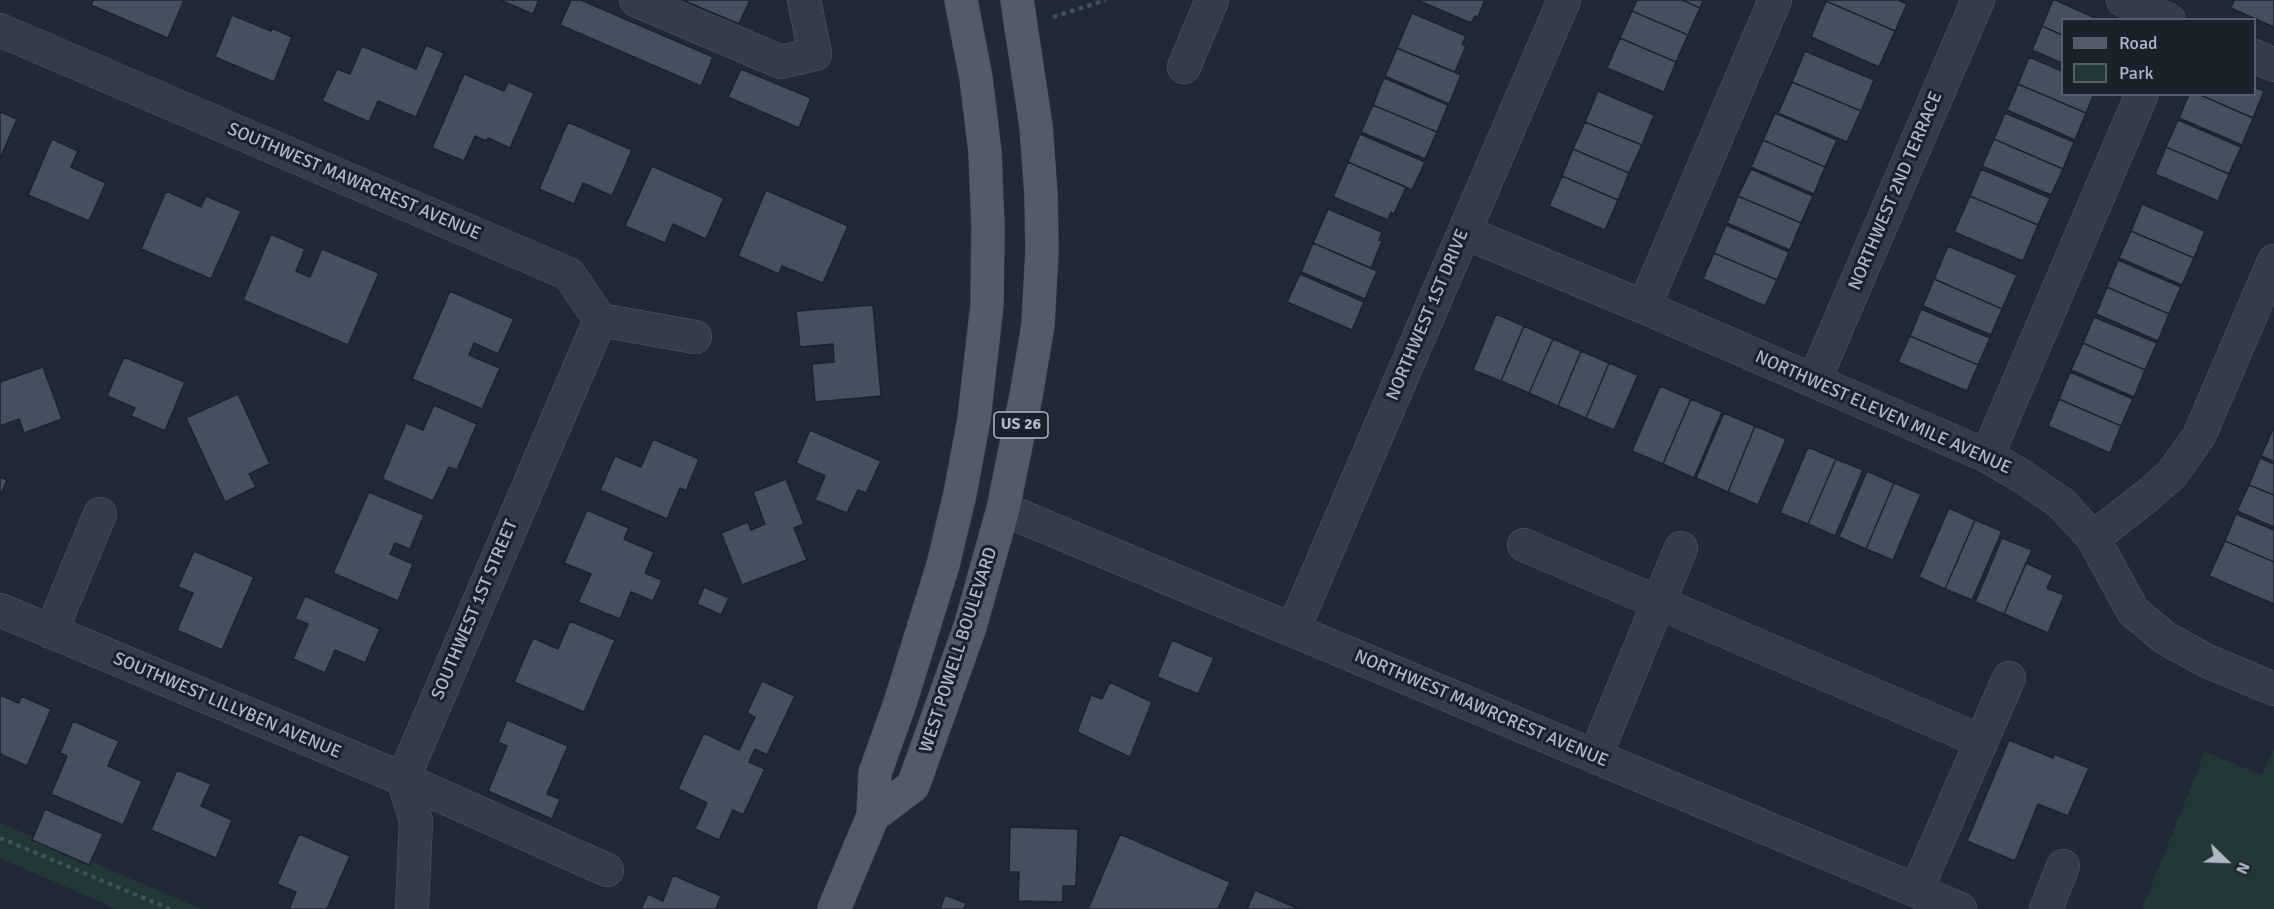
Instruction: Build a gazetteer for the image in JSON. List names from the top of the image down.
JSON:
{
  "streets": {
    "main road": ["US 26", "WEST POWELL BOULEVARD"],
    "street": [
      "SOUTHWEST MAWRCREST AVENUE",
      "NORTHWEST 2ND TERRACE",
      "NORTHWEST 1ST DRIVE",
      "NORTHWEST ELEVEN MILE AVENUE",
      "SOUTHWEST 1ST STREET",
      "SOUTHWEST LILLYBEN AVENUE",
      "NORTHWEST MAWRCREST AVENUE"
    ]
  },
  "crossings": [
    ["SOUTHWEST MAWRCREST AVENUE", "SOUTHWEST 1ST STREET"],
    ["NORTHWEST 2ND TERRACE", "NORTHWEST ELEVEN MILE AVENUE"],
    ["NORTHWEST 1ST DRIVE", "NORTHWEST ELEVEN MILE AVENUE"],
    ["NORTHWEST 1ST DRIVE", "NORTHWEST MAWRCREST AVENUE"],
    ["US 26", "WEST POWELL BOULEVARD"],
    ["SOUTHWEST 1ST STREET", "SOUTHWEST LILLYBEN AVENUE"],
    ["WEST POWELL BOULEVARD", "NORTHWEST MAWRCREST AVENUE"]
  ],
  "legend": ["Road", "Park"],
  "north": "bottom right"
}
